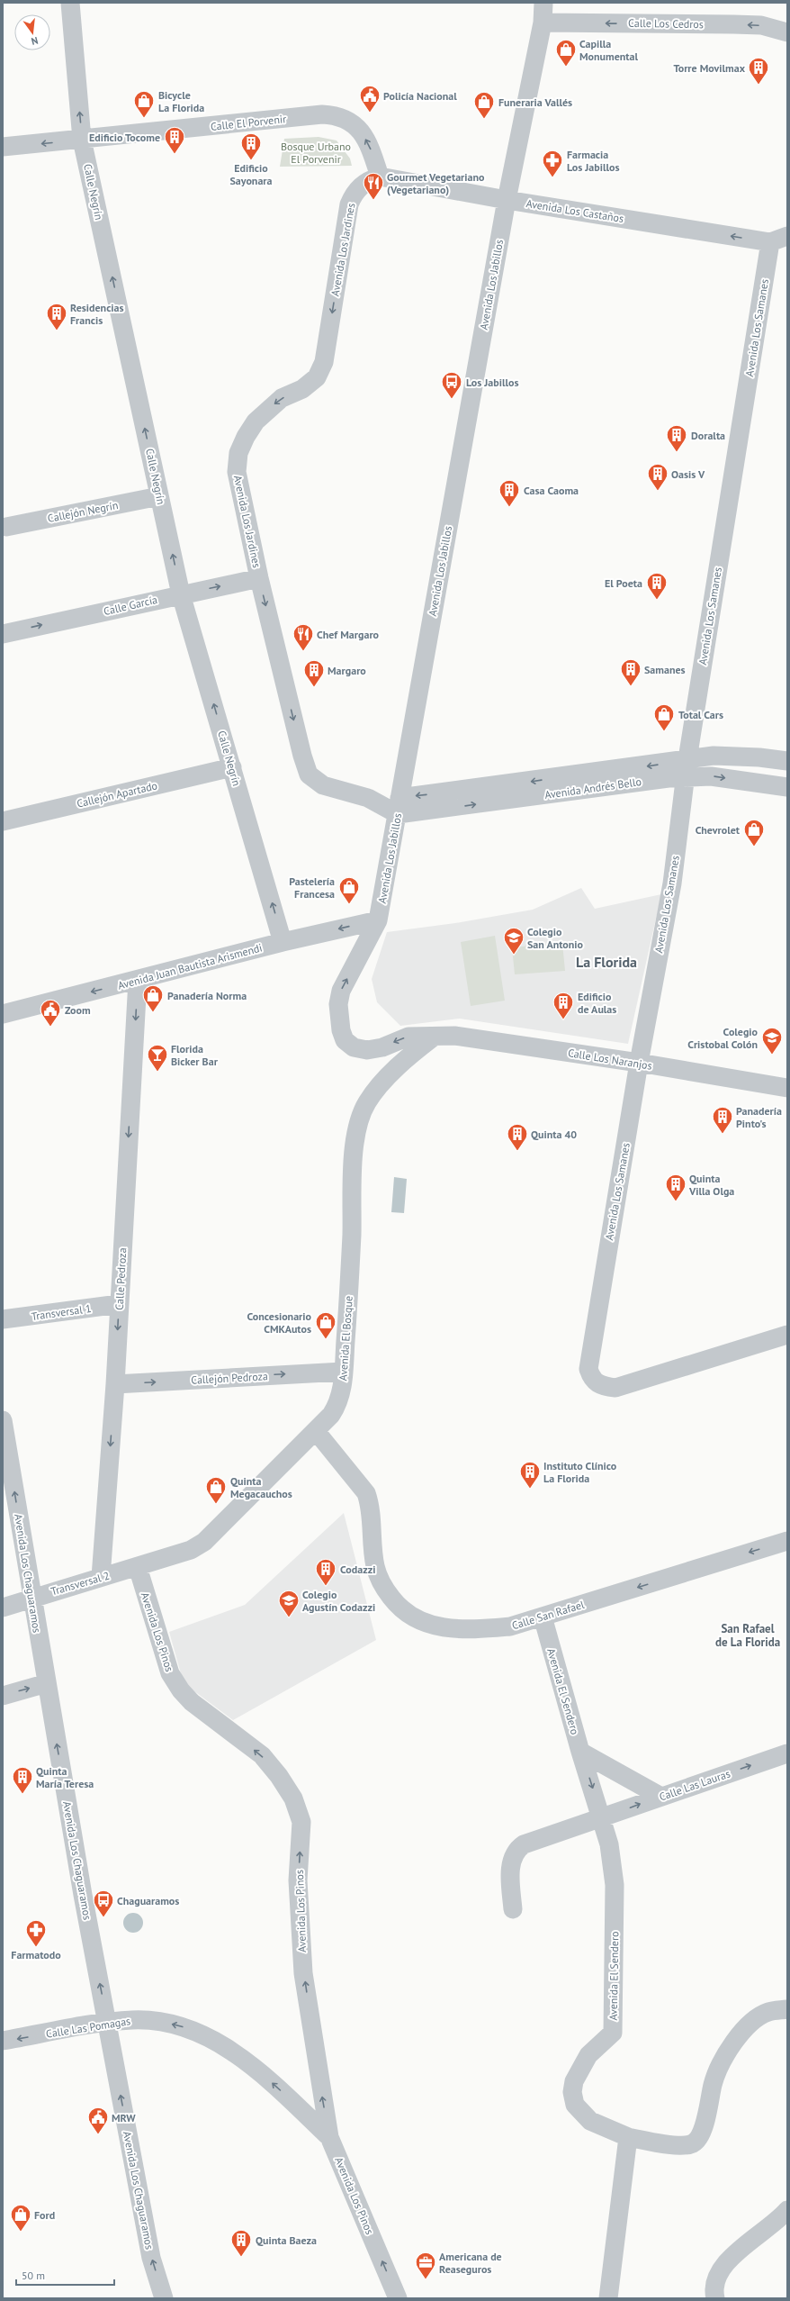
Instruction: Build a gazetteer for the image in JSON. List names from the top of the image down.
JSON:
{
  "streets": {
    "street": [
      "Calle Los Cedros",
      "Calle El Porvenir",
      "Calle Negrín",
      "Avenida Los Castaños",
      "Avenida Los Jardines",
      "Avenida Los Jabillos",
      "Avenida Los Samanes",
      "Callejón Negrín",
      "Calle García",
      "Avenida Andrés Bello",
      "Callejón Apartado",
      "Avenida Juan Bautista Arismendi",
      "Calle Los Naranjos",
      "Calle Pedroza",
      "Transversal 1",
      "Avenida El Bosque",
      "Callejón Pedroza",
      "Avenida Los Chaguaramos",
      "Transversal 2",
      "Calle San Rafael",
      "Avenida Los Pinos",
      "Avenida El Sendero",
      "Calle Las Lauras",
      "Calle Las Pomagas"
    ]
  },
  "crossings": [
    ["Calle Los Cedros", "Avenida Los Jabillos"],
    ["Calle El Porvenir", "Calle Negrín"],
    ["Calle El Porvenir", "Avenida Los Castaños"],
    ["Calle El Porvenir", "Avenida Los Jardines"],
    ["Calle Negrín", "Callejón Negrín"],
    ["Calle Negrín", "Calle García"],
    ["Calle Negrín", "Callejón Apartado"],
    ["Calle Negrín", "Avenida Juan Bautista Arismendi"],
    ["Avenida Los Castaños", "Avenida Los Jardines"],
    ["Avenida Los Castaños", "Avenida Los Jabillos"],
    ["Avenida Los Castaños", "Avenida Los Samanes"],
    ["Avenida Los Jardines", "Avenida Los Jabillos"],
    ["Avenida Los Jardines", "Calle García"],
    ["Avenida Los Jardines", "Avenida Andrés Bello"],
    ["Avenida Los Jabillos", "Avenida Andrés Bello"],
    ["Avenida Los Jabillos", "Avenida Juan Bautista Arismendi"],
    ["Avenida Los Jabillos", "Calle Los Naranjos"],
    ["Avenida Los Jabillos", "Avenida El Bosque"],
    ["Avenida Los Samanes", "Avenida Andrés Bello"],
    ["Avenida Los Samanes", "Calle Los Naranjos"],
    ["Avenida Juan Bautista Arismendi", "Calle Pedroza"],
    ["Calle Los Naranjos", "Avenida El Bosque"],
    ["Calle Pedroza", "Transversal 1"],
    ["Calle Pedroza", "Callejón Pedroza"],
    ["Calle Pedroza", "Transversal 2"],
    ["Avenida El Bosque", "Callejón Pedroza"],
    ["Avenida El Bosque", "Transversal 2"],
    ["Avenida El Bosque", "Calle San Rafael"],
    ["Avenida El Bosque", "Avenida Los Pinos"],
    ["Avenida Los Chaguaramos", "Transversal 2"],
    ["Avenida Los Chaguaramos", "Calle Las Pomagas"],
    ["Transversal 2", "Avenida Los Pinos"],
    ["Calle San Rafael", "Avenida El Sendero"],
    ["Avenida Los Pinos", "Calle Las Pomagas"],
    ["Avenida El Sendero", "Calle Las Lauras"]
  ],
  "one_way": [
    "Calle Los Cedros",
    "Calle El Porvenir",
    "Calle Negrín",
    "Avenida Los Castaños",
    "Avenida Los Jardines",
    "Calle García",
    "Avenida Juan Bautista Arismendi",
    "Calle Pedroza",
    "Callejón Pedroza",
    "Avenida Los Chaguaramos",
    "Calle San Rafael",
    "Avenida Los Pinos",
    "Calle Las Lauras",
    "Calle Las Pomagas"
  ],
  "districts": ["La Florida", "San Rafael de La Florida"],
  "parks": ["Bosque Urbano El Porvenir"],
  "places": {
    "shop": [
      "Capilla Monumental",
      "Bicycle La Florida",
      "Funeraria Vallés",
      "Total Cars",
      "Chevrolet",
      "Pastelería Francesa",
      "Panadería Norma",
      "Concesionario CMKAutos",
      "Quinta Megacauchos",
      "Ford"
    ],
    "building": [
      "Torre Movilmax",
      "Edificio Tocome",
      "Edificio Sayonara",
      "Residencias Francis",
      "Doralta",
      "Oasis V",
      "Casa Caoma",
      "El Poeta",
      "Samanes",
      "Margaro",
      "Edificio de Aulas",
      "Panadería Pinto's",
      "Quinta 40",
      "Quinta Villa Olga",
      "Instituto Clínico La Florida",
      "Codazzi",
      "Quinta María Teresa",
      "Quinta Baeza"
    ],
    "public building": ["Policía Nacional", "Zoom", "MRW"],
    "pharmacy": ["Farmacia Los Jabillos", "Farmatodo"],
    "restaurant": ["Gourmet Vegetariano (Vegetariano)", "Chef Margaro"],
    "bus stop": ["Los Jabillos", "Chaguaramos"],
    "school or university": ["Colegio San Antonio", "Colegio Cristobal Colón", "Colegio Agustín Codazzi"],
    "bar": ["Florida Bicker Bar"],
    "office": ["Americana de Reaseguros"]
  },
  "scale_bar": "50 m",
  "north": "bottom"
}
